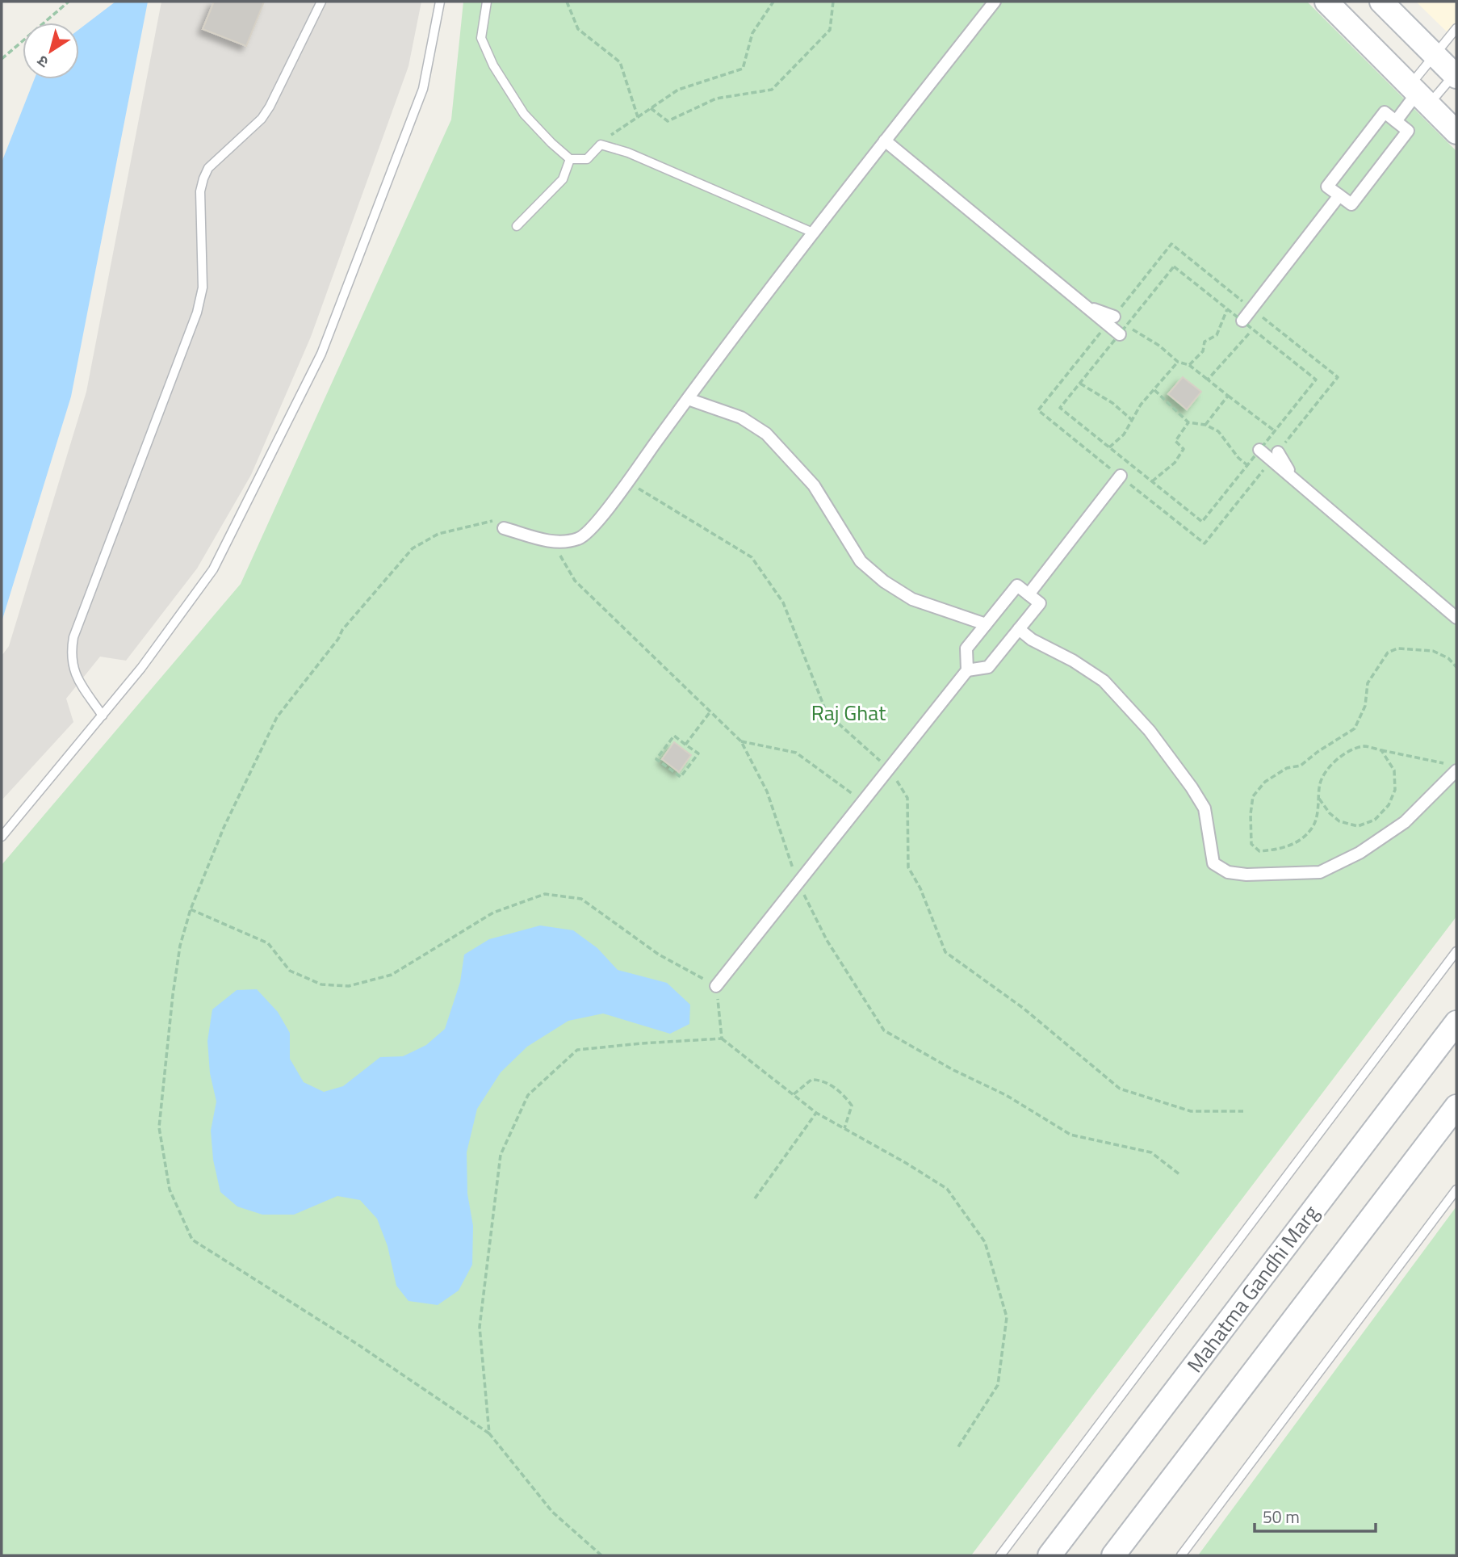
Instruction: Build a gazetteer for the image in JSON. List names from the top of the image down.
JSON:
{
  "streets": {
    "main road": ["Mahatma Gandhi Marg"]
  },
  "parks": ["Raj Ghat"],
  "scale_bar": "50 m",
  "north": "bottom left"
}
